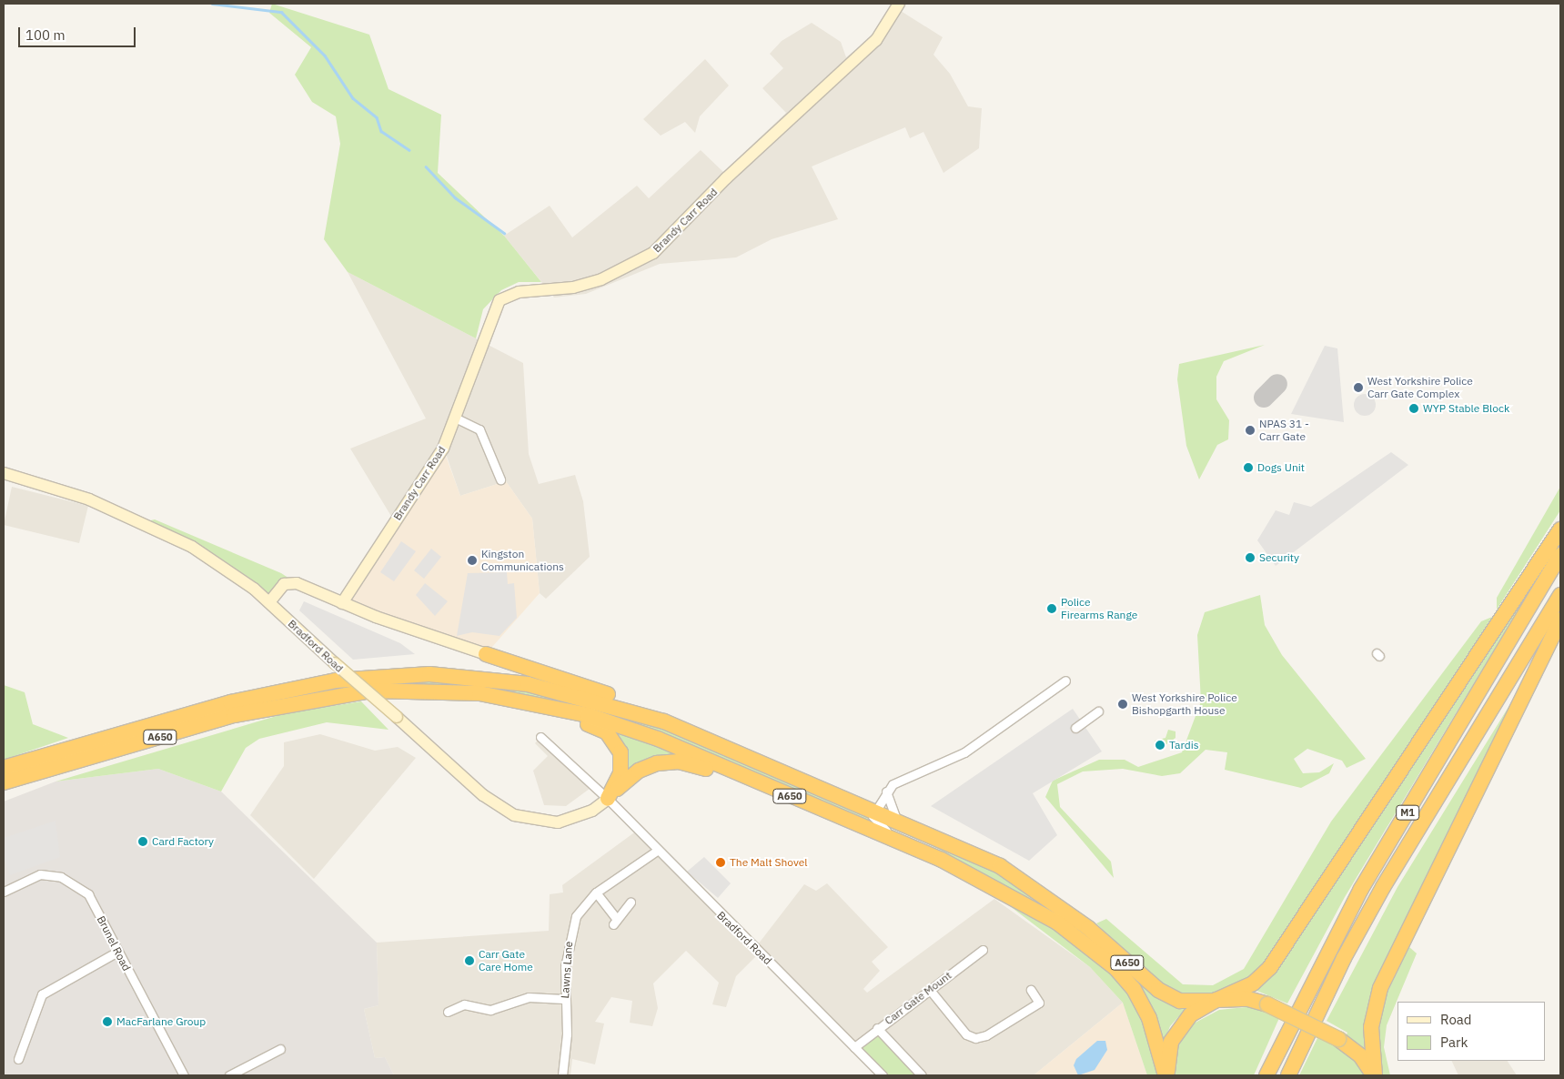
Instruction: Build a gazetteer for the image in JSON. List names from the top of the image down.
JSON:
{
  "streets": {
    "highway": ["A650", "M1"],
    "street": [
      "Brandy Carr Road",
      "Bradford Road",
      "Brunel Road",
      "Lawns Lane",
      "Carr Gate Mount"
    ]
  },
  "crossings": [
    ["Bradford Road", "Lawns Lane"],
    ["Bradford Road", "Carr Gate Mount"]
  ],
  "places": [
    "West Yorkshire Police Carr Gate Complex",
    "WYP Stable Block",
    "NPAS 31 - Carr Gate",
    "Dogs Unit",
    "Security",
    "Kingston Communications",
    "Police Firearms Range",
    "West Yorkshire Police Bishopgarth House",
    "Tardis",
    "Card Factory",
    "The Malt Shovel",
    "Carr Gate Care Home",
    "MacFarlane Group"
  ],
  "legend": ["Road", "Park"],
  "scale_bar": "100 m"
}
